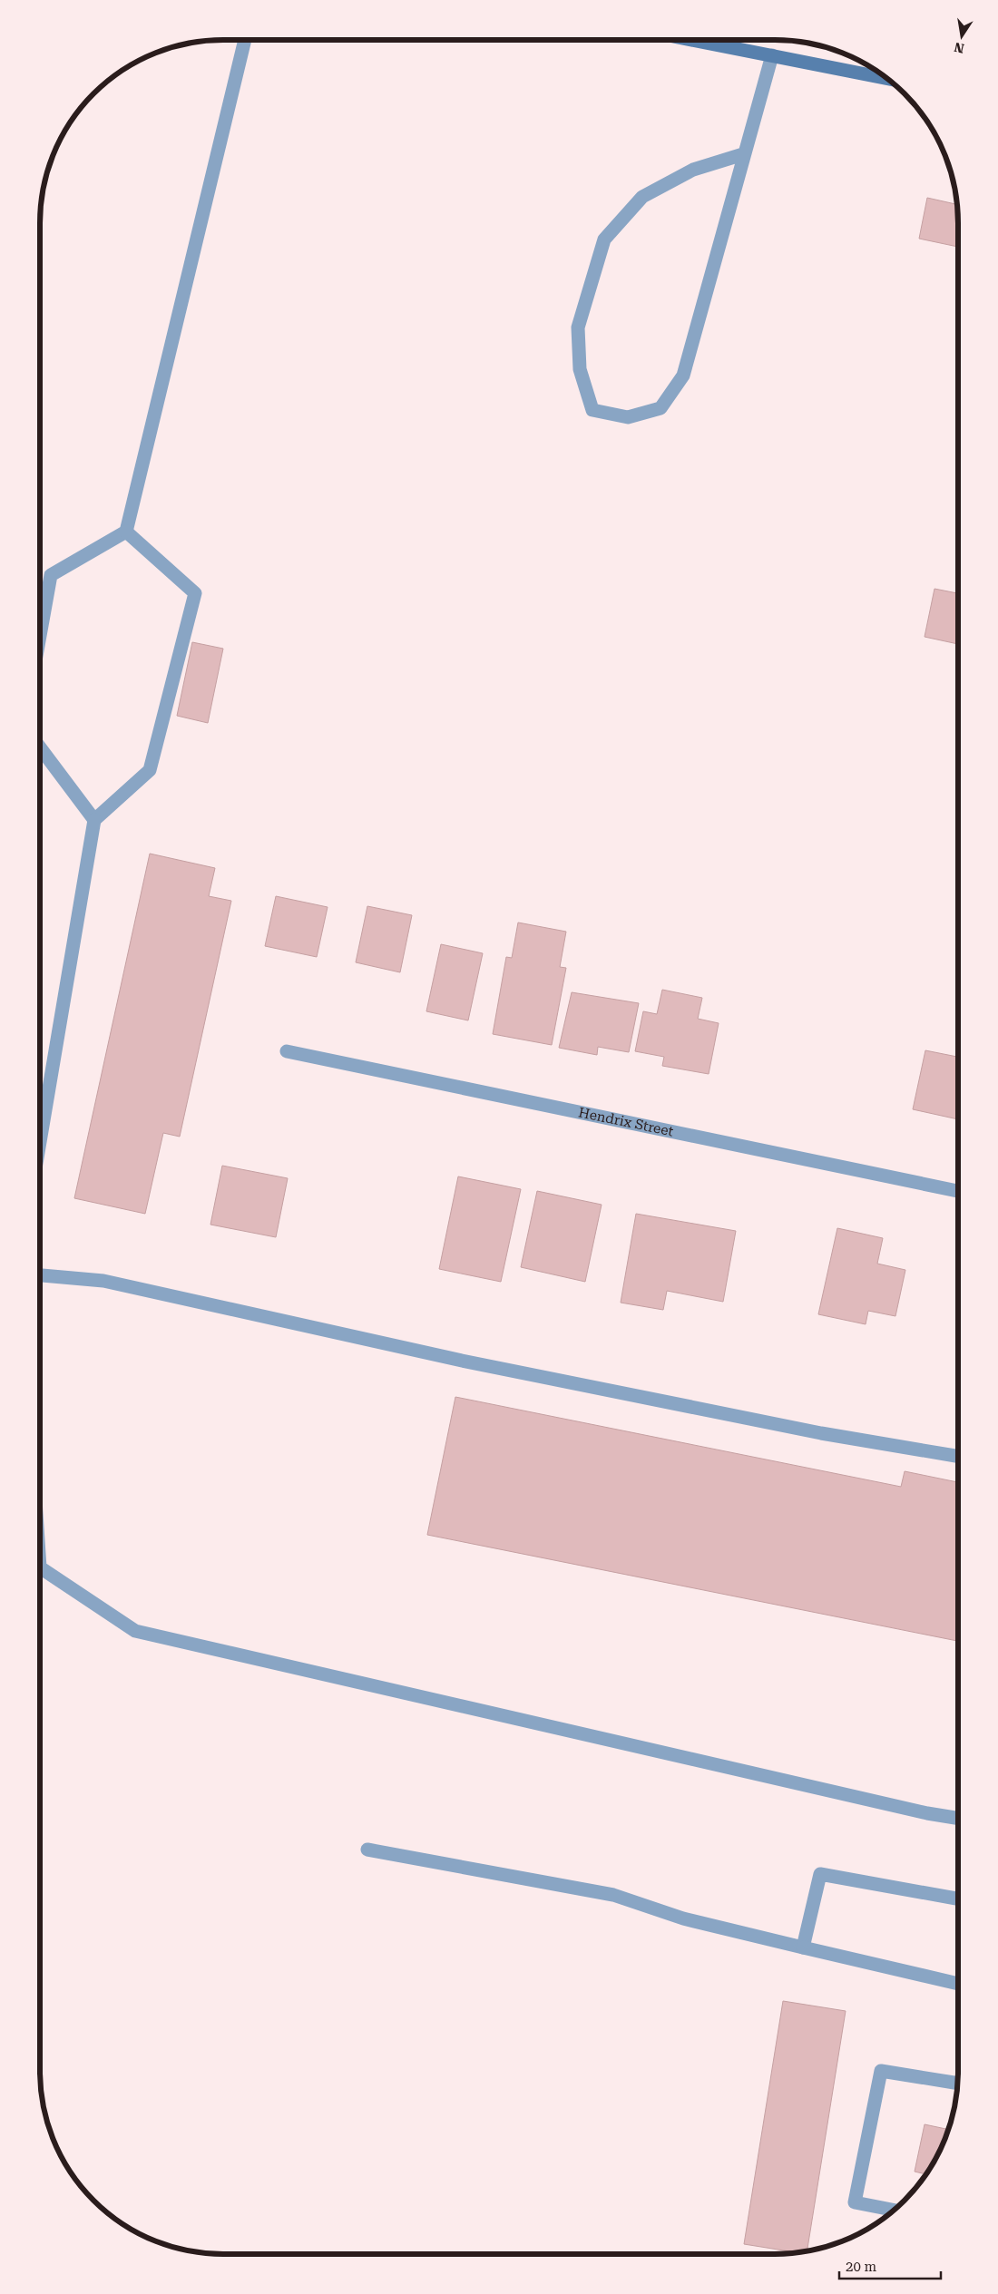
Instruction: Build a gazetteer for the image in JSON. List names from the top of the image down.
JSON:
{
  "streets": {
    "street": ["Hendrix Street"]
  },
  "scale_bar": "20 m",
  "north": "bottom"
}
